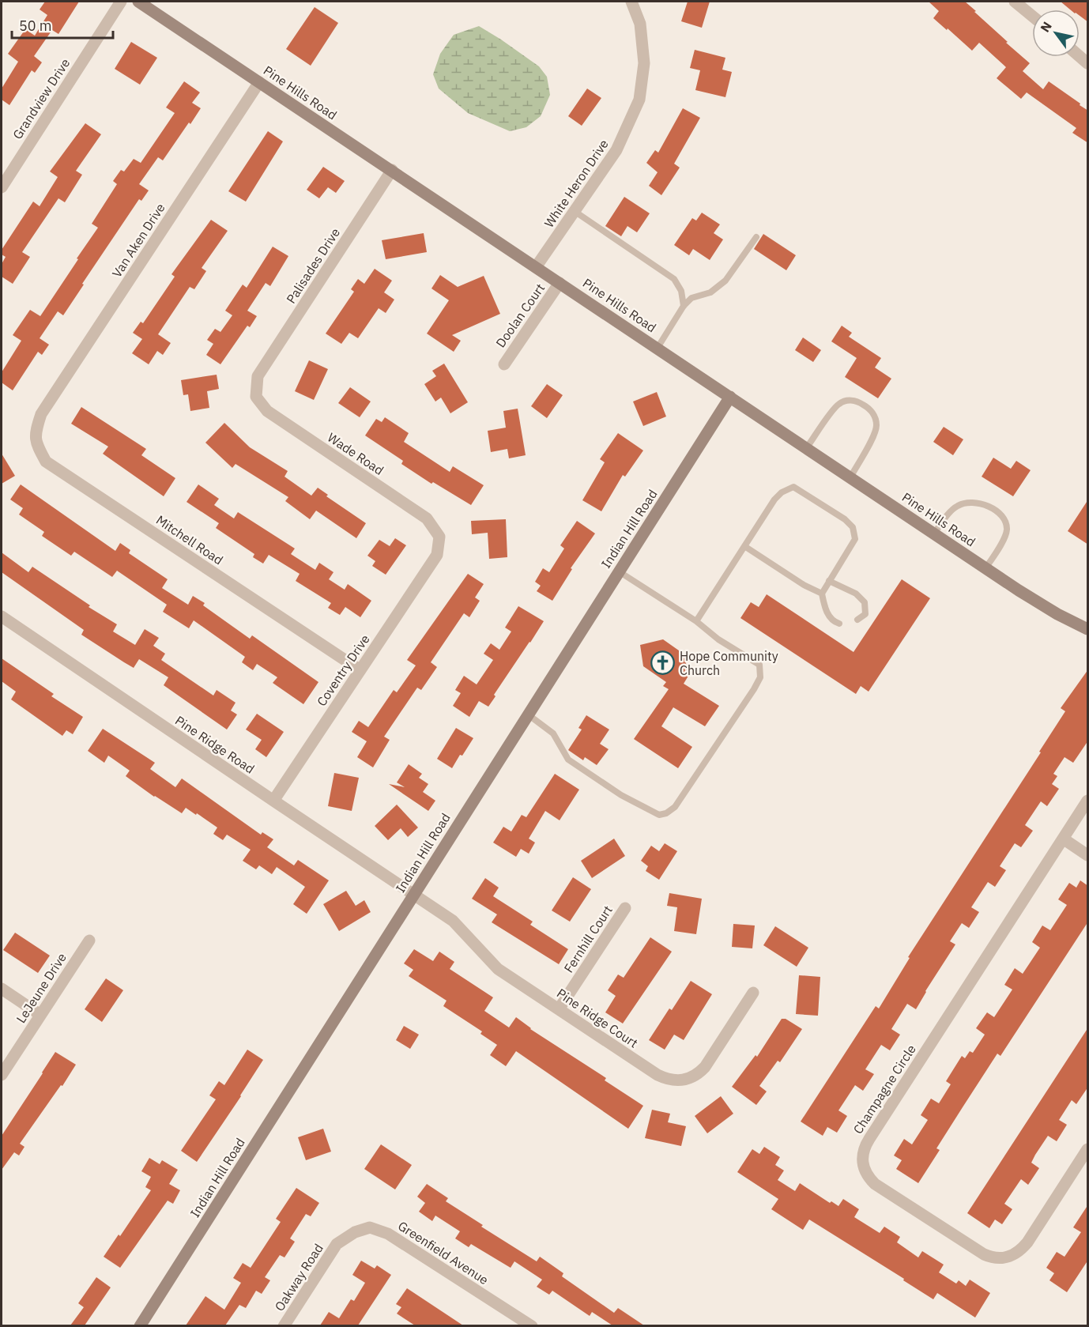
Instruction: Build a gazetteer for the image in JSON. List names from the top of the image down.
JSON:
{
  "streets": {
    "main road": ["Pine Hills Road", "Indian Hill Road"],
    "street": [
      "Grandview Drive",
      "White Heron Drive",
      "Van Aken Drive",
      "Palisades Drive",
      "Doolan Court",
      "Wade Road",
      "Mitchell Road",
      "Coventry Drive",
      "Pine Ridge Road",
      "Fernhill Court",
      "LeJeune Drive",
      "Pine Ridge Court",
      "Champagne Circle",
      "Greenfield Avenue",
      "Oakway Road"
    ]
  },
  "crossings": [
    ["Pine Hills Road", "White Heron Drive"],
    ["Pine Hills Road", "Van Aken Drive"],
    ["Pine Hills Road", "Palisades Drive"],
    ["Pine Hills Road", "Doolan Court"],
    ["Pine Hills Road", "Indian Hill Road"],
    ["Van Aken Drive", "Mitchell Road"],
    ["Palisades Drive", "Wade Road"],
    ["Wade Road", "Coventry Drive"],
    ["Indian Hill Road", "Pine Ridge Road"],
    ["Indian Hill Road", "Pine Ridge Court"],
    ["Mitchell Road", "Coventry Drive"],
    ["Coventry Drive", "Pine Ridge Road"],
    ["Pine Ridge Road", "Pine Ridge Court"],
    ["Fernhill Court", "Pine Ridge Court"],
    ["Greenfield Avenue", "Oakway Road"]
  ],
  "places": {
    "church": ["Hope Community Church"]
  },
  "scale_bar": "50 m",
  "north": "top left"
}
